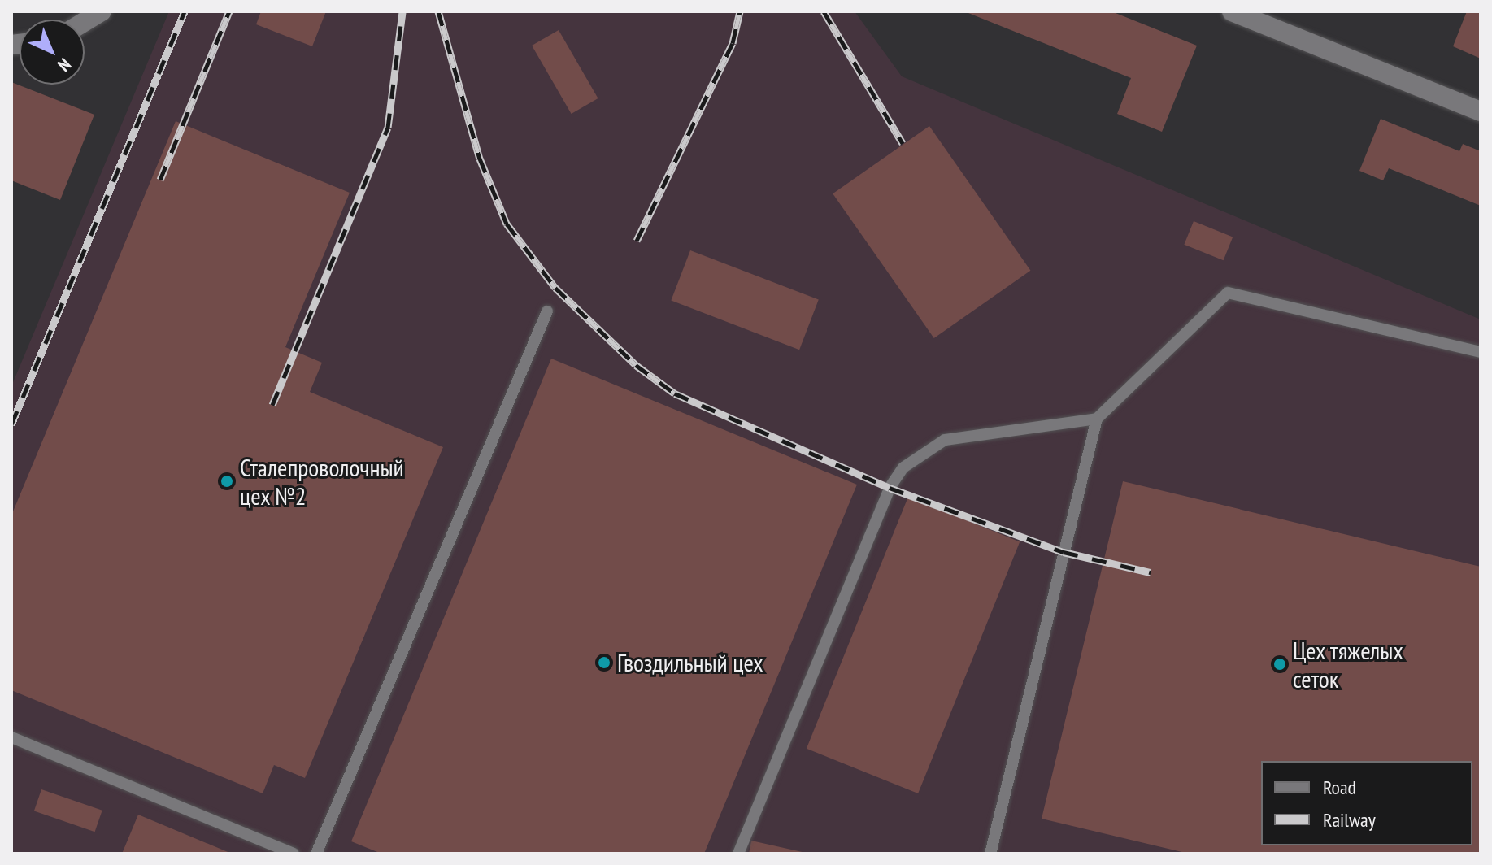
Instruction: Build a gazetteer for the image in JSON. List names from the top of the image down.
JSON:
{
  "places": ["Сталепроволочный цех №2", "Гвоздильный цех", "Цех тяжелых сеток"],
  "legend": ["Road", "Railway"],
  "north": "bottom right"
}
